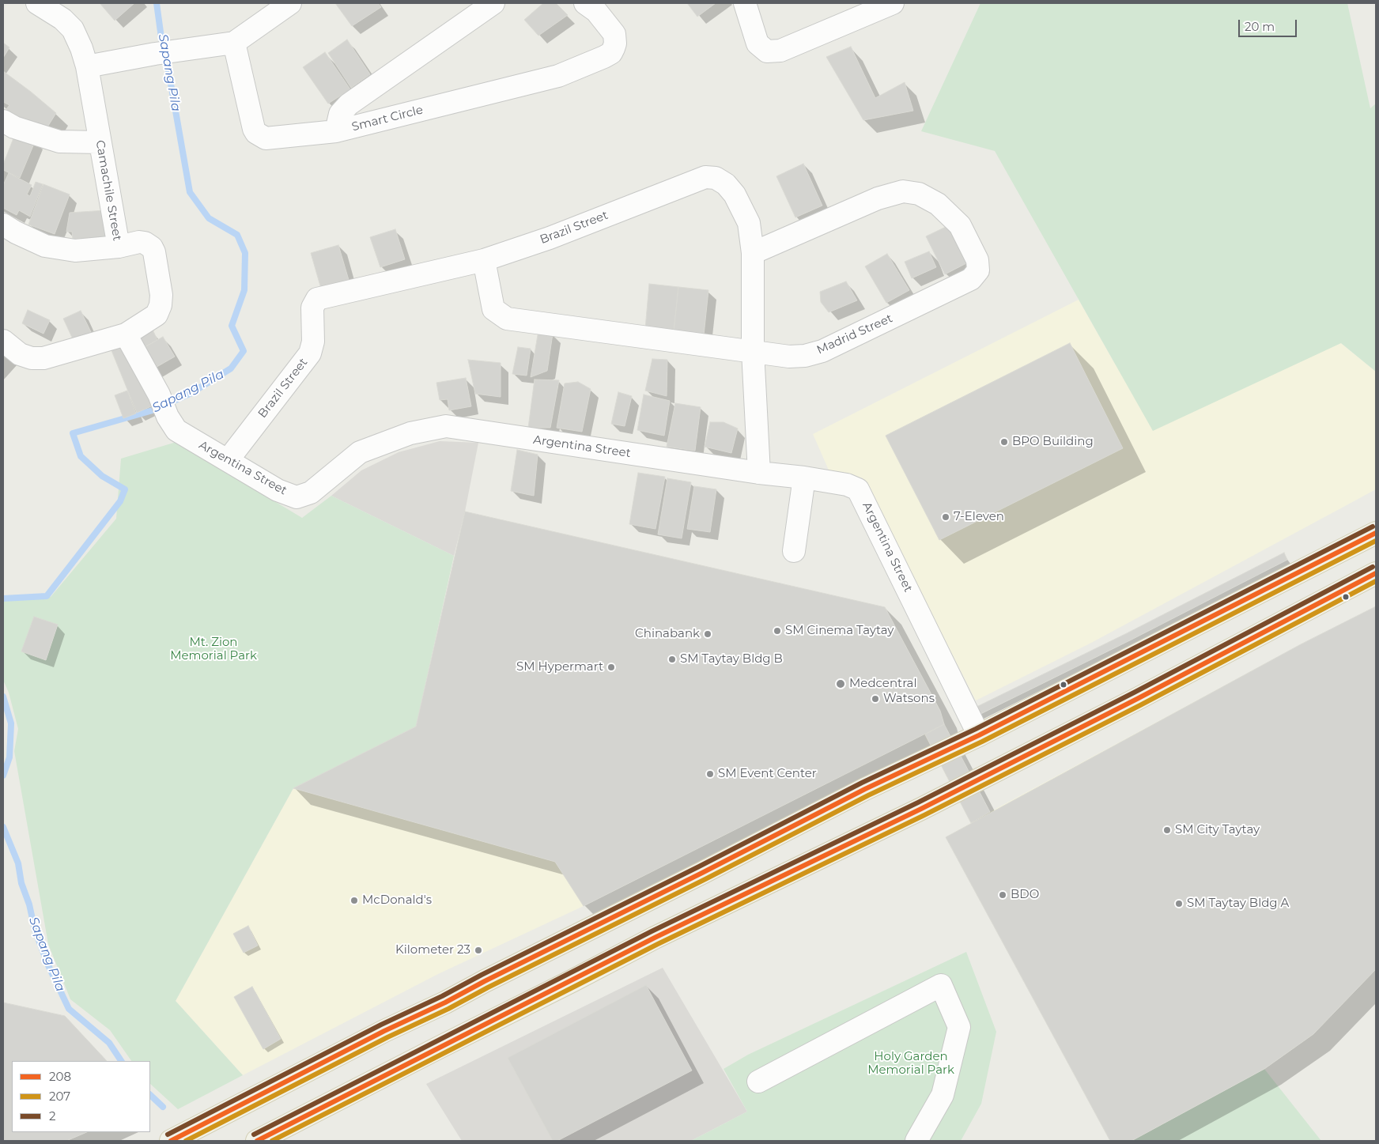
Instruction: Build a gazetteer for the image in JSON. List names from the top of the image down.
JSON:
{
  "streets": {
    "street": [
      "Smart Circle",
      "Camachile Street",
      "Brazil Street",
      "Madrid Street",
      "Argentina Street"
    ]
  },
  "crossings": [
    ["Camachile Street", "Argentina Street"],
    ["Brazil Street", "Madrid Street"],
    ["Brazil Street", "Argentina Street"]
  ],
  "water": ["Sapang Pila"],
  "parks": ["Mt. Zion Memorial Park", "Holy Garden Memorial Park"],
  "places": [
    "BPO Building",
    "7-Eleven",
    "SM Cinema Taytay",
    "Chinabank",
    "SM Taytay Bldg B",
    "SM Hypermart",
    "Medcentral",
    "Watsons",
    "SM Event Center",
    "SM City Taytay",
    "BDO",
    "McDonald's",
    "SM Taytay Bldg A",
    "Kilometer 23"
  ],
  "lines": ["transit line 2", "transit line 208", "transit line 207"],
  "legend": ["208", "207", "2"],
  "scale_bar": "20 m"
}
